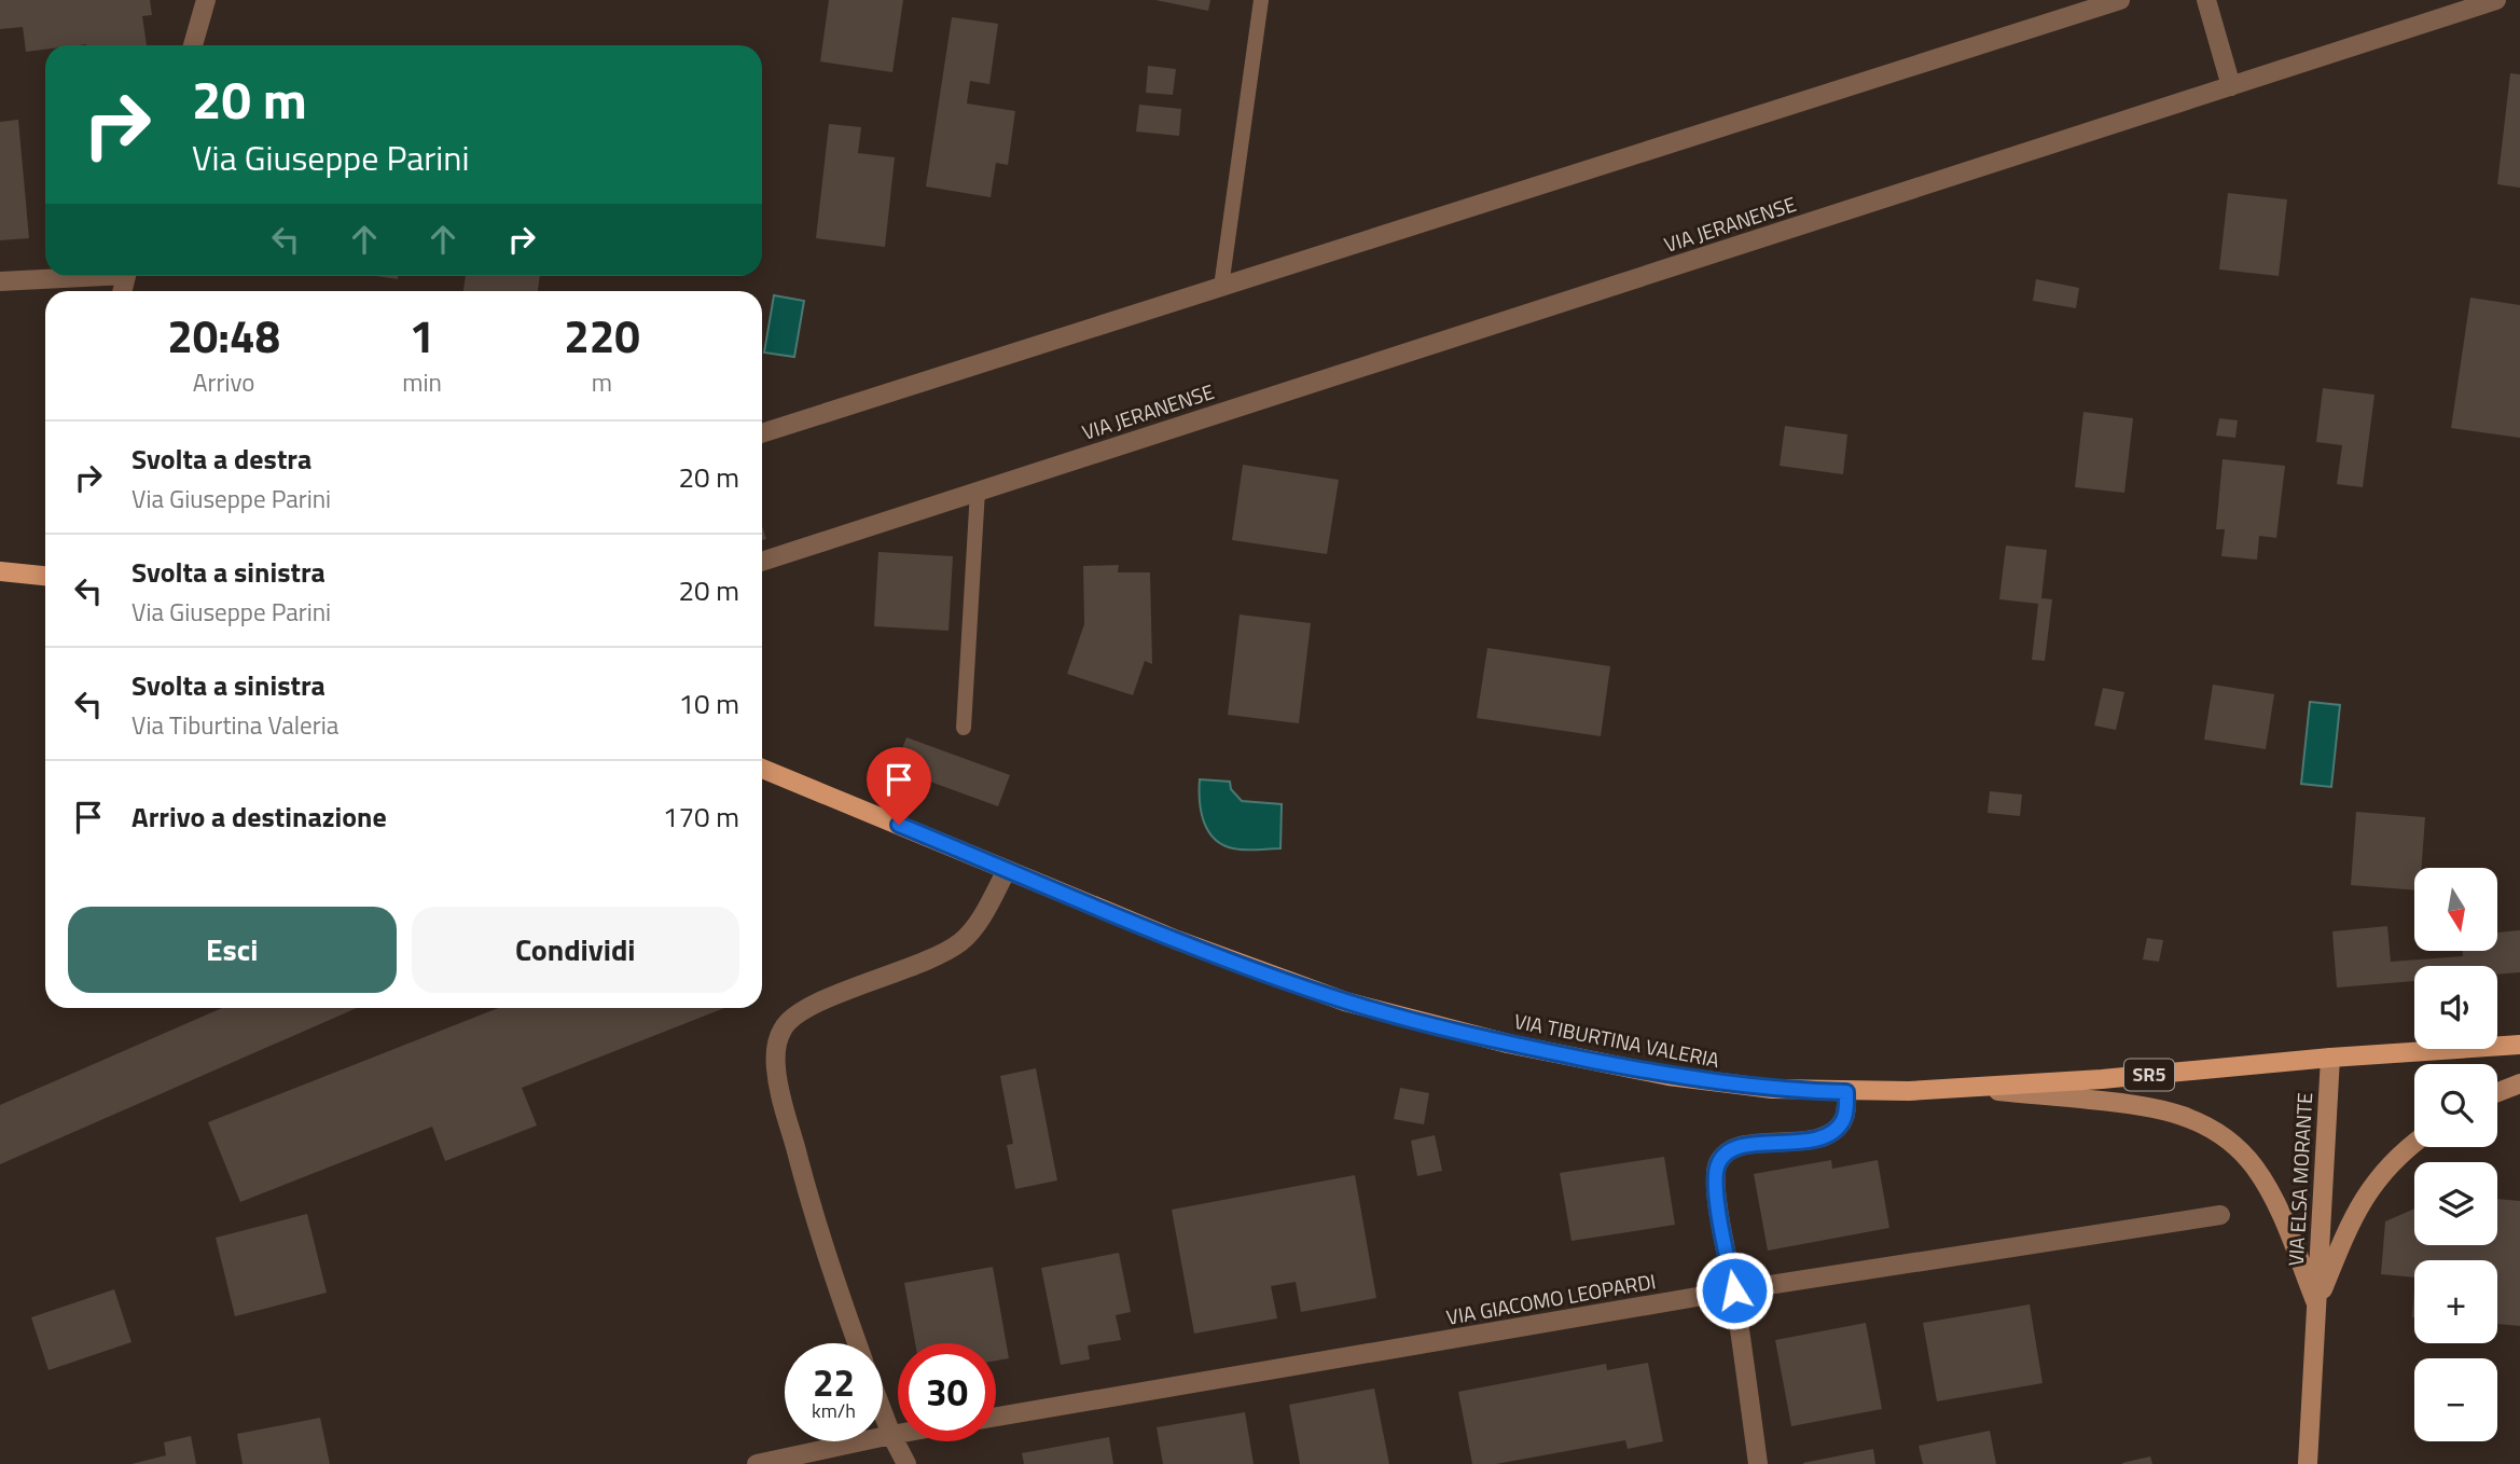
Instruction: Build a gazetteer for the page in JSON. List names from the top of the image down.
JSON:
{
  "streets": {
    "main road": ["VIA TIBURTINA VALERIA", "SR5"],
    "street": ["VIA JERANENSE", "VIA ELSA MORANTE", "VIA GIACOMO LEOPARDI"]
  },
  "crossings": [
    ["VIA TIBURTINA VALERIA", "VIA ELSA MORANTE"]
  ],
  "north": "bottom",
  "page": {
    "turn": ["20 m", "Via Giuseppe Parini"],
    "eta": [
      "20:48",
      "Arrivo",
      "1",
      "min",
      "220",
      "m"
    ],
    "list": [
      {
        "name": "Svolta a destra",
        "note": "Via Giuseppe Parini",
        "value": "20 m"
      },
      {
        "name": "Svolta a sinistra",
        "note": "Via Giuseppe Parini",
        "value": "20 m"
      },
      {
        "name": "Svolta a sinistra",
        "note": "Via Tiburtina Valeria",
        "value": "10 m"
      },
      {
        "name": "Arrivo a destinazione",
        "value": "170 m"
      }
    ],
    "map_buttons": ["+", "−"],
    "buttons": ["Esci", "Condividi"],
    "speed": "22 km/h",
    "limit": "30"
  }
}
